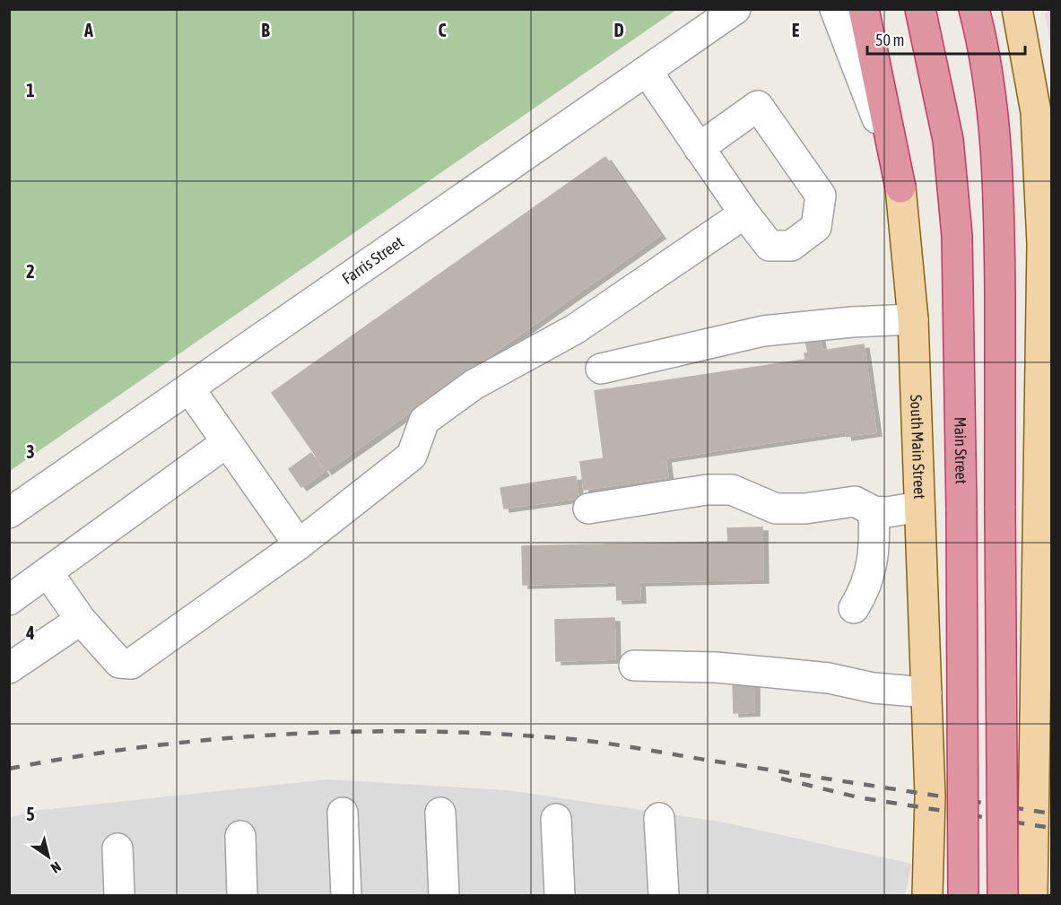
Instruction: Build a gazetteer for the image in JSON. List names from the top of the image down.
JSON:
{
  "streets": {
    "highway": ["Main Street"],
    "main road": ["South Main Street"],
    "street": ["Farris Street"]
  },
  "scale_bar": "50 m",
  "north": "bottom right",
  "grid": {
    "columns": [
      "A",
      "B",
      "C",
      "D",
      "E"
    ],
    "rows": [
      "1",
      "2",
      "3",
      "4",
      "5"
    ]
  }
}
